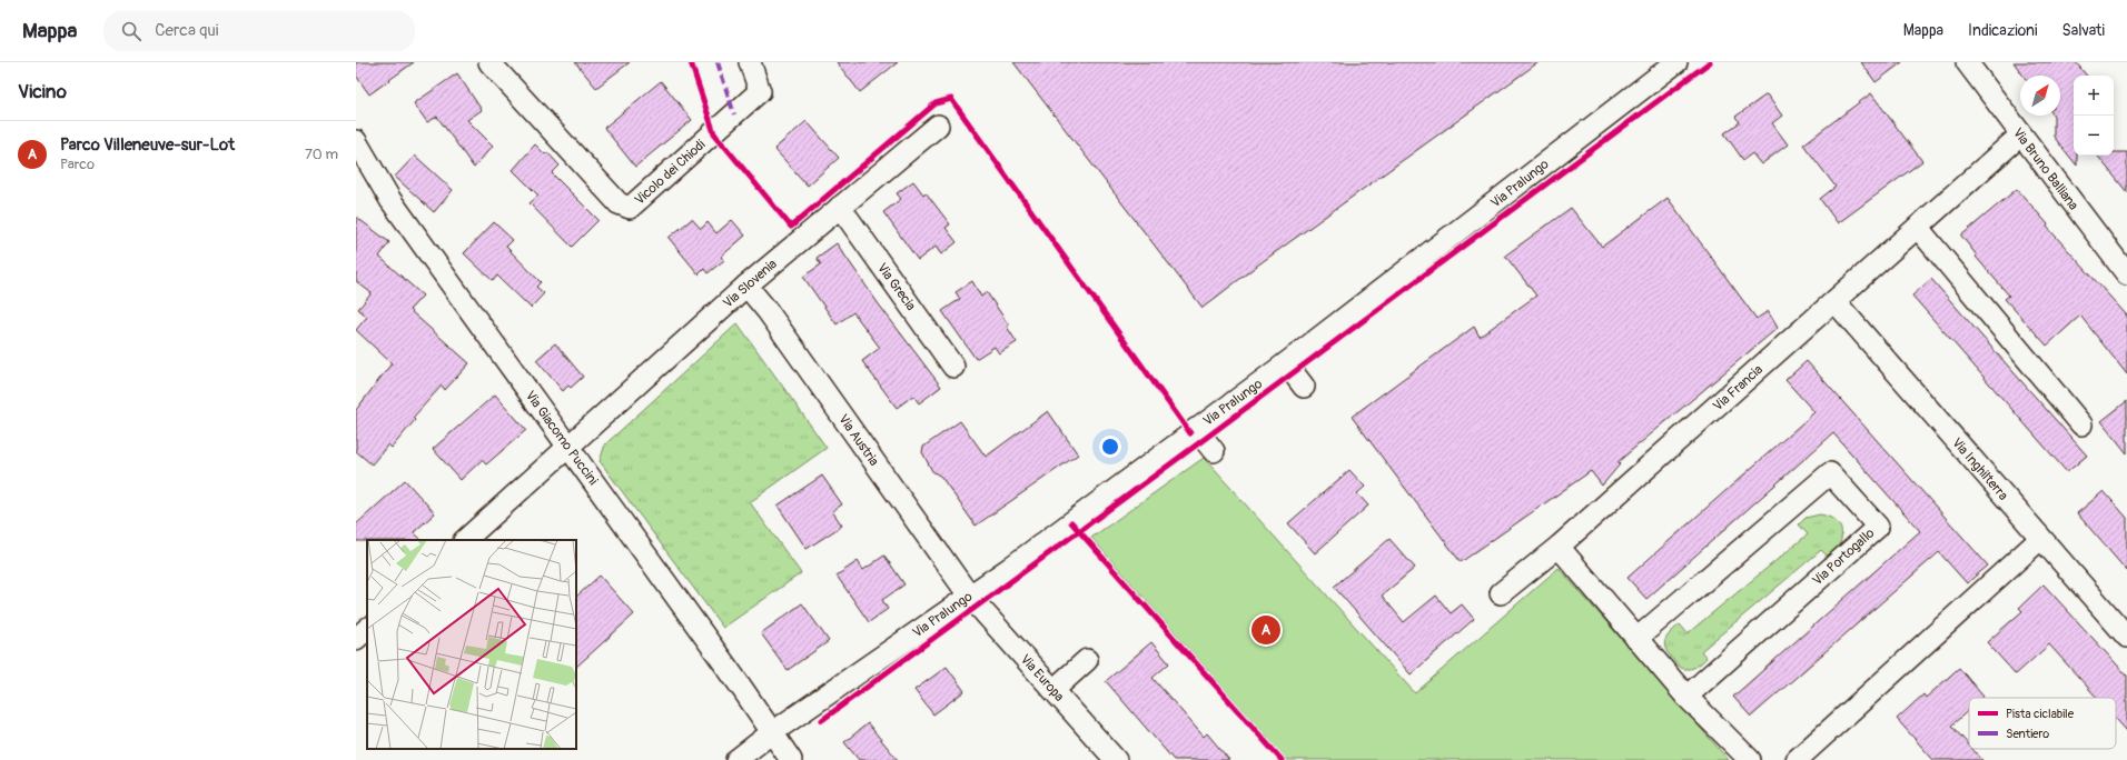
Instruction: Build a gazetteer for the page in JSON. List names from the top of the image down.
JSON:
{
  "streets": {
    "street": [
      "Via Bruno Balliana",
      "Vicolo dei Chiodi",
      "Via Pralungo",
      "Via Slovenia",
      "Via Grecia",
      "Via Francia",
      "Via Giacomo Puccini",
      "Via Austria",
      "Via Inghilterra",
      "Via Portogallo",
      "Via Europa"
    ]
  },
  "crossings": [
    ["Via Bruno Balliana", "Via Francia"],
    ["Via Pralungo", "Via Giacomo Puccini"],
    ["Via Pralungo", "Via Austria"],
    ["Via Pralungo", "Via Europa"],
    ["Via Slovenia", "Via Grecia"],
    ["Via Slovenia", "Via Giacomo Puccini"],
    ["Via Slovenia", "Via Austria"],
    ["Via Francia", "Via Inghilterra"],
    ["Via Austria", "Via Europa"]
  ],
  "legend": ["Pista ciclabile", "Sentiero"],
  "north": "top right",
  "page": {
    "header": "Mappa",
    "search": "Cerca qui",
    "nav": ["Mappa", "Indicazioni", "Salvati"],
    "heading": "Vicino",
    "map_buttons": ["+", "−"],
    "list": [
      {
        "mark": "A",
        "name": "Parco Villeneuve-sur-Lot",
        "note": "Parco",
        "value": "70 m"
      }
    ],
    "pins": "A"
  }
}
